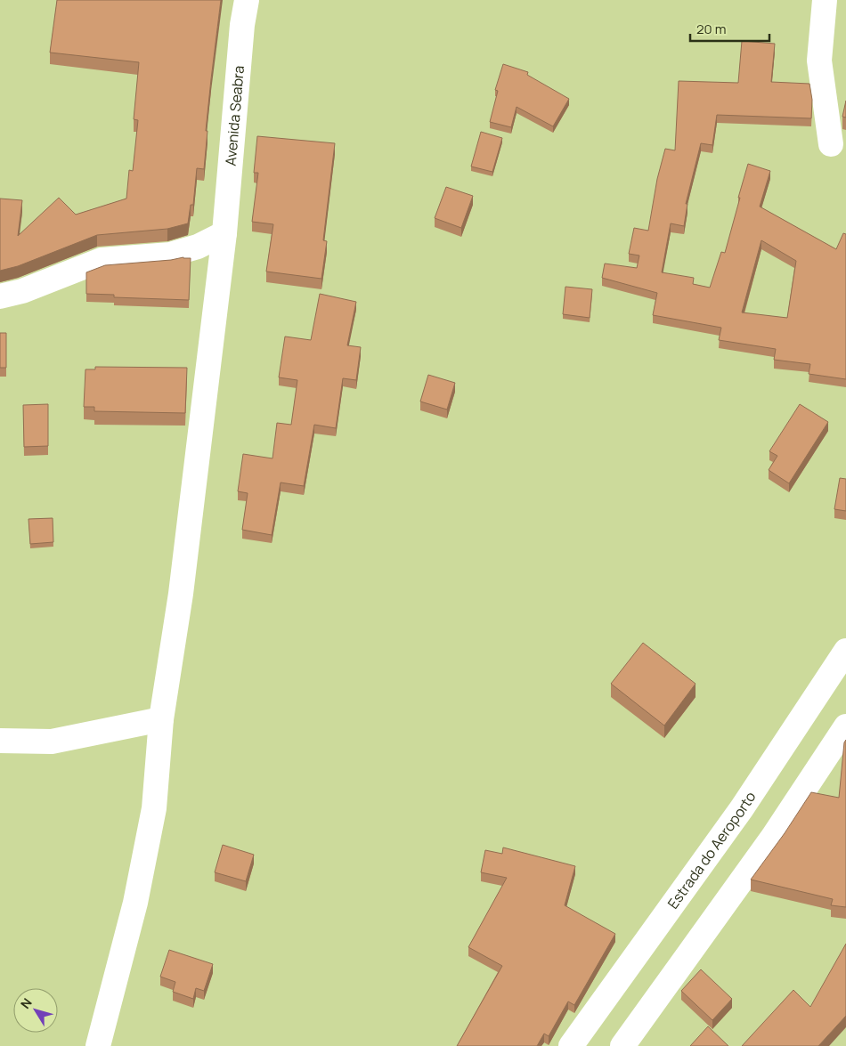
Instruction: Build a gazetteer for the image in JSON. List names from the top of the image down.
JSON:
{
  "streets": {
    "street": ["Avenida Seabra", "Estrada do Aeroporto"]
  },
  "scale_bar": "20 m",
  "north": "top left"
}
